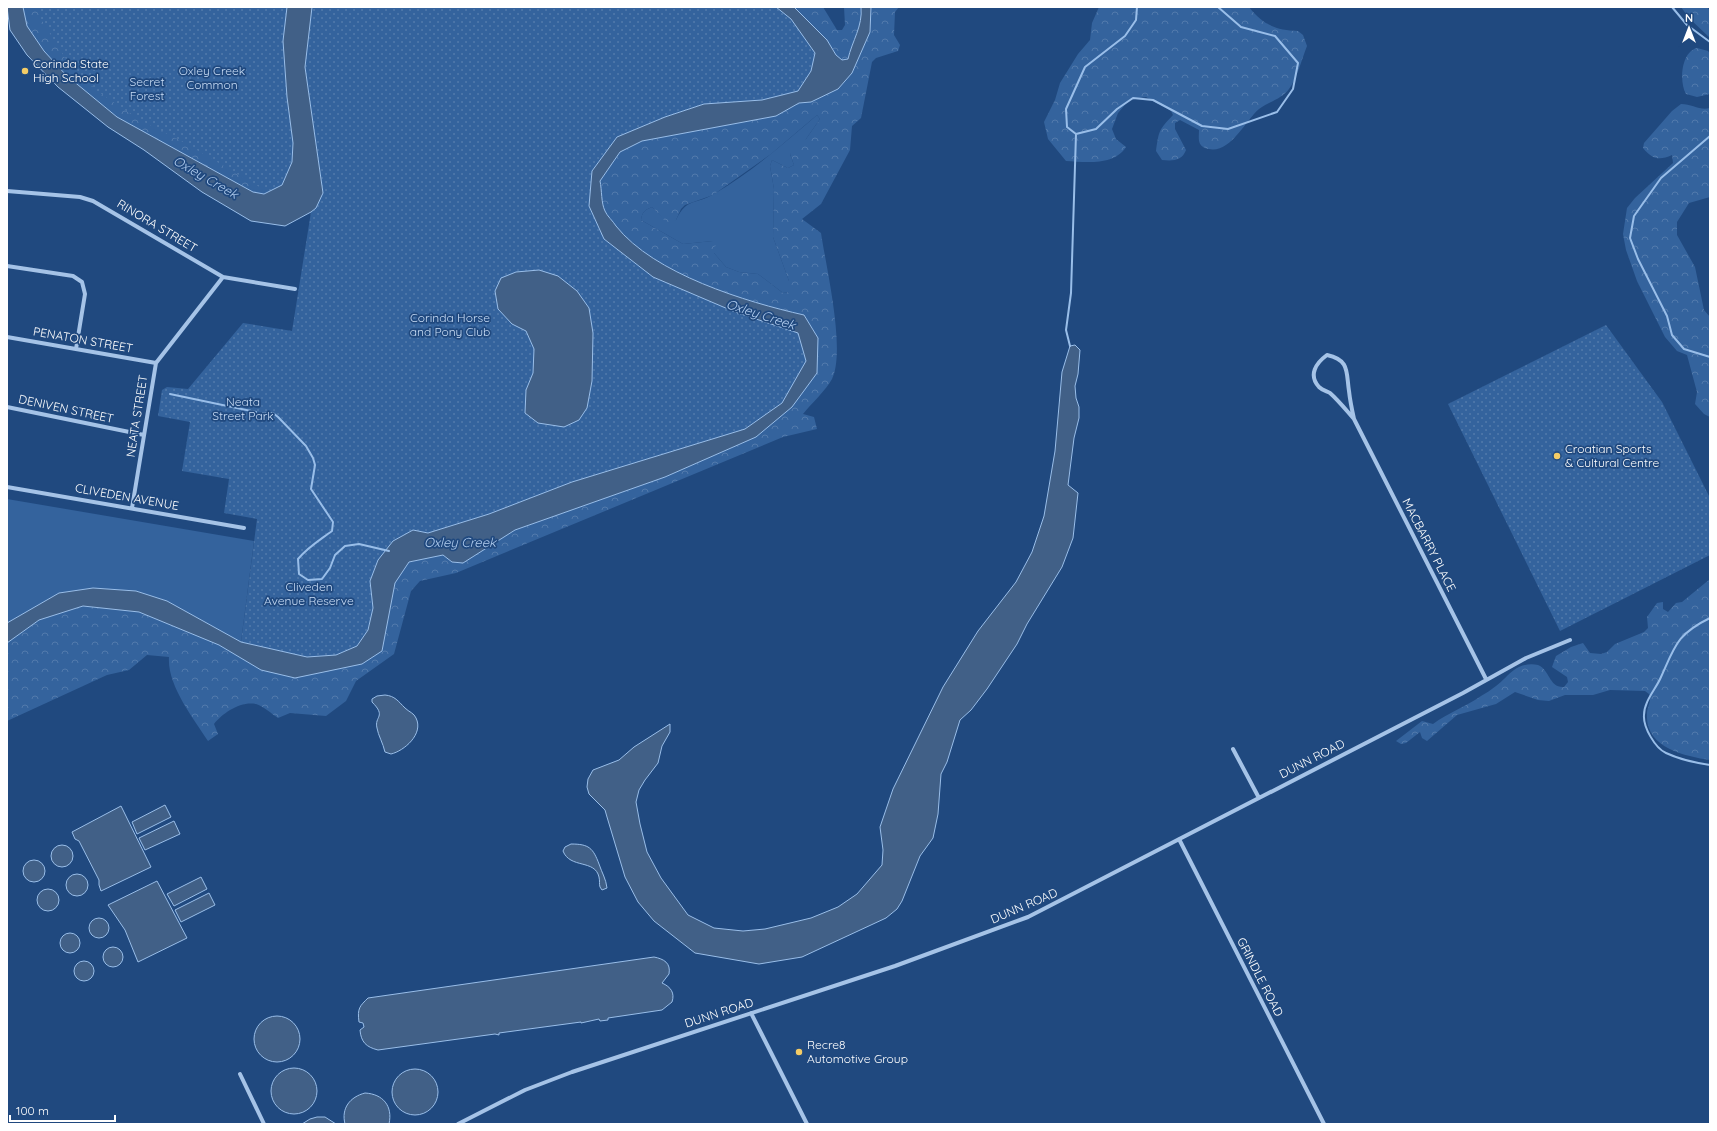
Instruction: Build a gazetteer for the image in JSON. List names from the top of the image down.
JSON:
{
  "streets": {
    "street": [
      "RINORA STREET",
      "PENATON STREET",
      "DENIVEN STREET",
      "NEATA STREET",
      "CLIVEDEN AVENUE",
      "MACBARRY PLACE",
      "DUNN ROAD",
      "GRINDLE ROAD"
    ]
  },
  "crossings": [
    ["RINORA STREET", "NEATA STREET"],
    ["PENATON STREET", "NEATA STREET"],
    ["DENIVEN STREET", "NEATA STREET"],
    ["NEATA STREET", "CLIVEDEN AVENUE"],
    ["MACBARRY PLACE", "DUNN ROAD"],
    ["DUNN ROAD", "GRINDLE ROAD"]
  ],
  "water": ["Oxley Creek"],
  "parks": [
    "Oxley Creek Common",
    "Secret Forest",
    "Corinda Horse and Pony Club",
    "Neata Street Park",
    "Cliveden Avenue Reserve"
  ],
  "places": ["Corinda State High School", "Croatian Sports & Cultural Centre", "Recre8 Automotive Group"],
  "scale_bar": "100 m",
  "north": "top"
}
